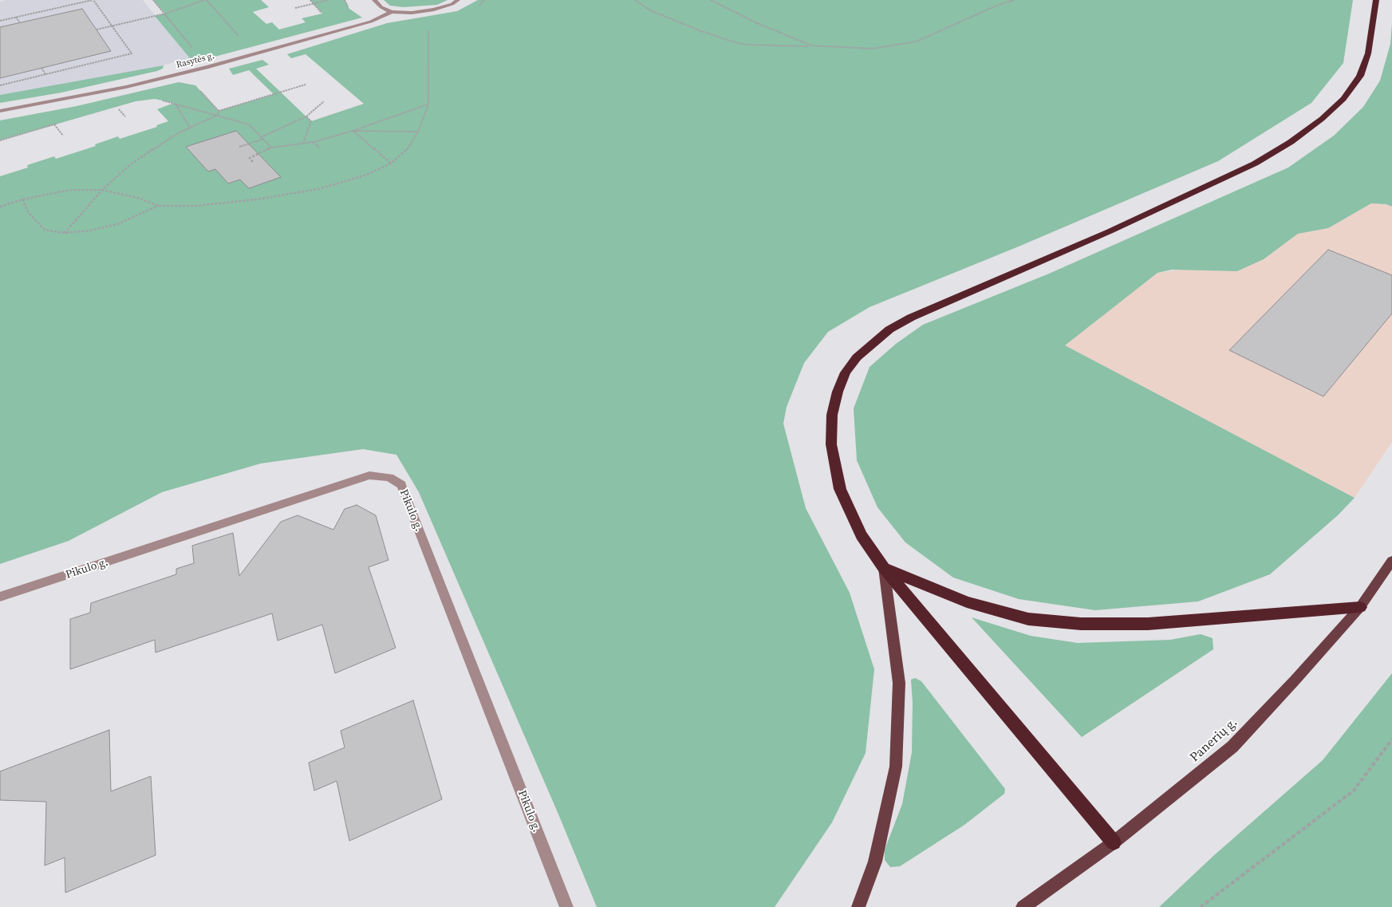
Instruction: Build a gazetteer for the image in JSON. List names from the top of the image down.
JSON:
{
  "streets": {
    "main road": ["Panerių g."],
    "street": ["Rasytės g.", "Pikulo g."]
  }
}
